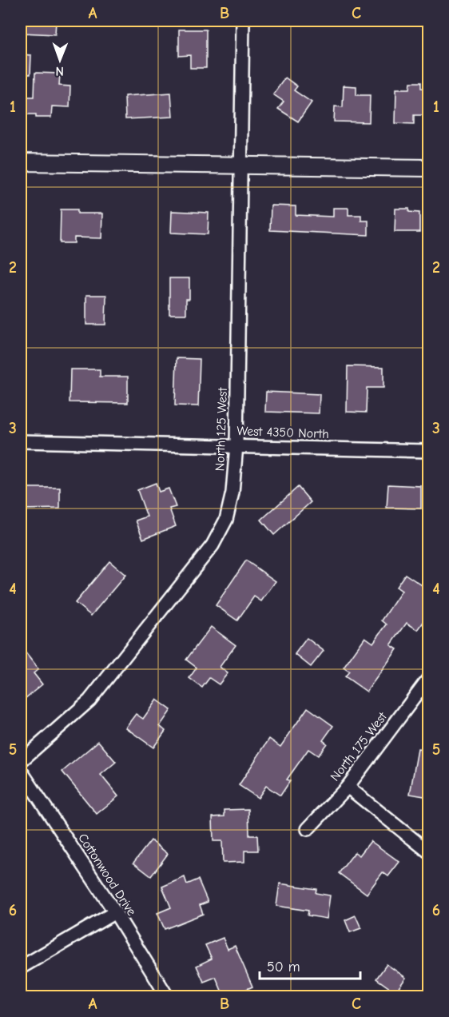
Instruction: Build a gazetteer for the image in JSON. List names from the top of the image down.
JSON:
{
  "streets": {
    "street": [
      "North 125 West",
      "West 4350 North",
      "North 175 West",
      "Cottonwood Drive"
    ]
  },
  "crossings": [
    ["North 125 West", "West 4350 North"]
  ],
  "scale_bar": "50 m",
  "north": "bottom",
  "grid": {
    "columns": ["A", "B", "C"],
    "rows": [
      "1",
      "2",
      "3",
      "4",
      "5",
      "6"
    ]
  }
}
